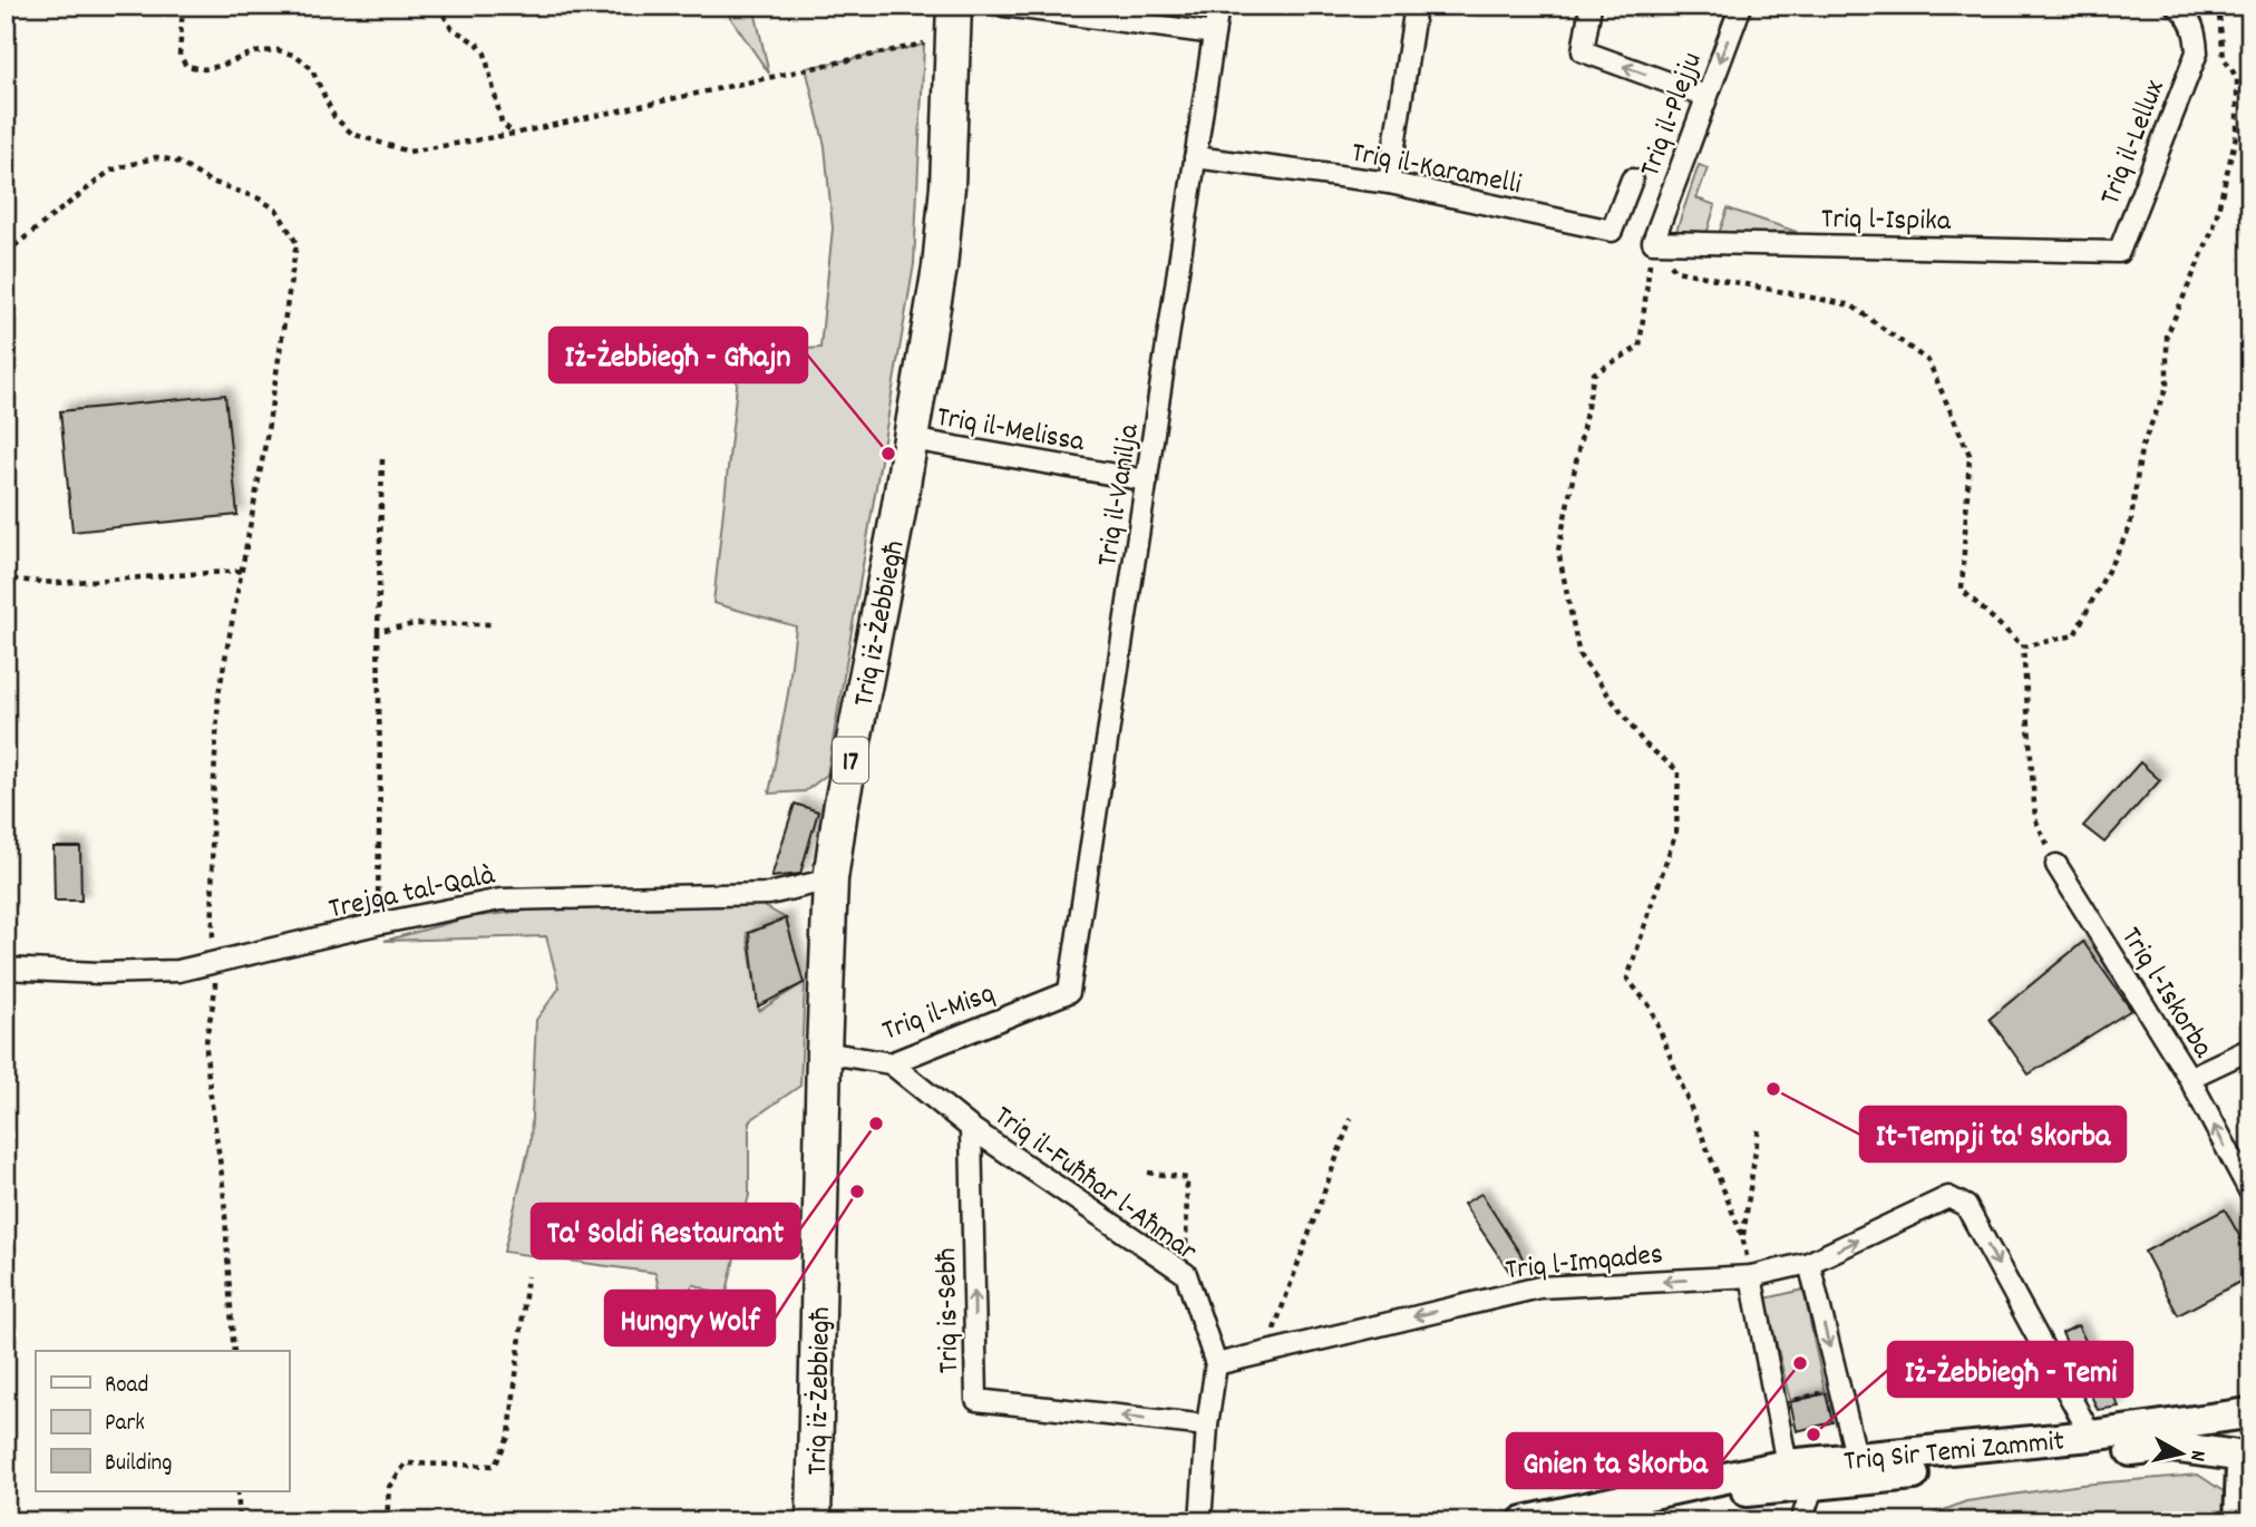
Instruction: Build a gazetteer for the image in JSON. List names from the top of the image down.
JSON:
{
  "streets": {
    "main road": ["Triq iż-Żebbiegħ", "17", "Triq Sir Temi Zammit"],
    "street": [
      "Triq il-Plejju",
      "Triq il-Lellux",
      "Triq il-Karamelli",
      "Triq l-Ispika",
      "Triq il-Melissa",
      "Triq il-Vanilja",
      "Trejqa tal-Qalà",
      "Triq l-Iskorba",
      "Triq il-Misq",
      "Triq il-Fuħħar l-Aħmar",
      "Triq l-Imqades",
      "Triq is-Sebħ"
    ]
  },
  "crossings": [
    ["Triq il-Plejju", "Triq l-Ispika"],
    ["Triq il-Lellux", "Triq l-Ispika"],
    ["Triq il-Karamelli", "Triq il-Vanilja"],
    ["Triq il-Melissa", "Triq il-Vanilja"],
    ["Triq il-Melissa", "Triq iż-Żebbiegħ"],
    ["Triq il-Vanilja", "Triq il-Misq"],
    ["Triq iż-Żebbiegħ", "Trejqa tal-Qalà"],
    ["Triq iż-Żebbiegħ", "Triq il-Misq"],
    ["Triq il-Misq", "Triq il-Fuħħar l-Aħmar"],
    ["Triq il-Fuħħar l-Aħmar", "Triq l-Imqades"],
    ["Triq il-Fuħħar l-Aħmar", "Triq is-Sebħ"],
    ["Triq l-Imqades", "Triq Sir Temi Zammit"]
  ],
  "one_way": ["Triq il-Plejju"],
  "places": [
    "Iż-Żebbiegħ - Għajn",
    "It-Tempji ta' Skorba",
    "Ta' Soldi Restaurant",
    "Hungry Wolf",
    "Gnien ta Skorba",
    "Iż-Żebbiegħ - Temi"
  ],
  "legend": ["Road", "Park", "Building"],
  "north": "right"
}
